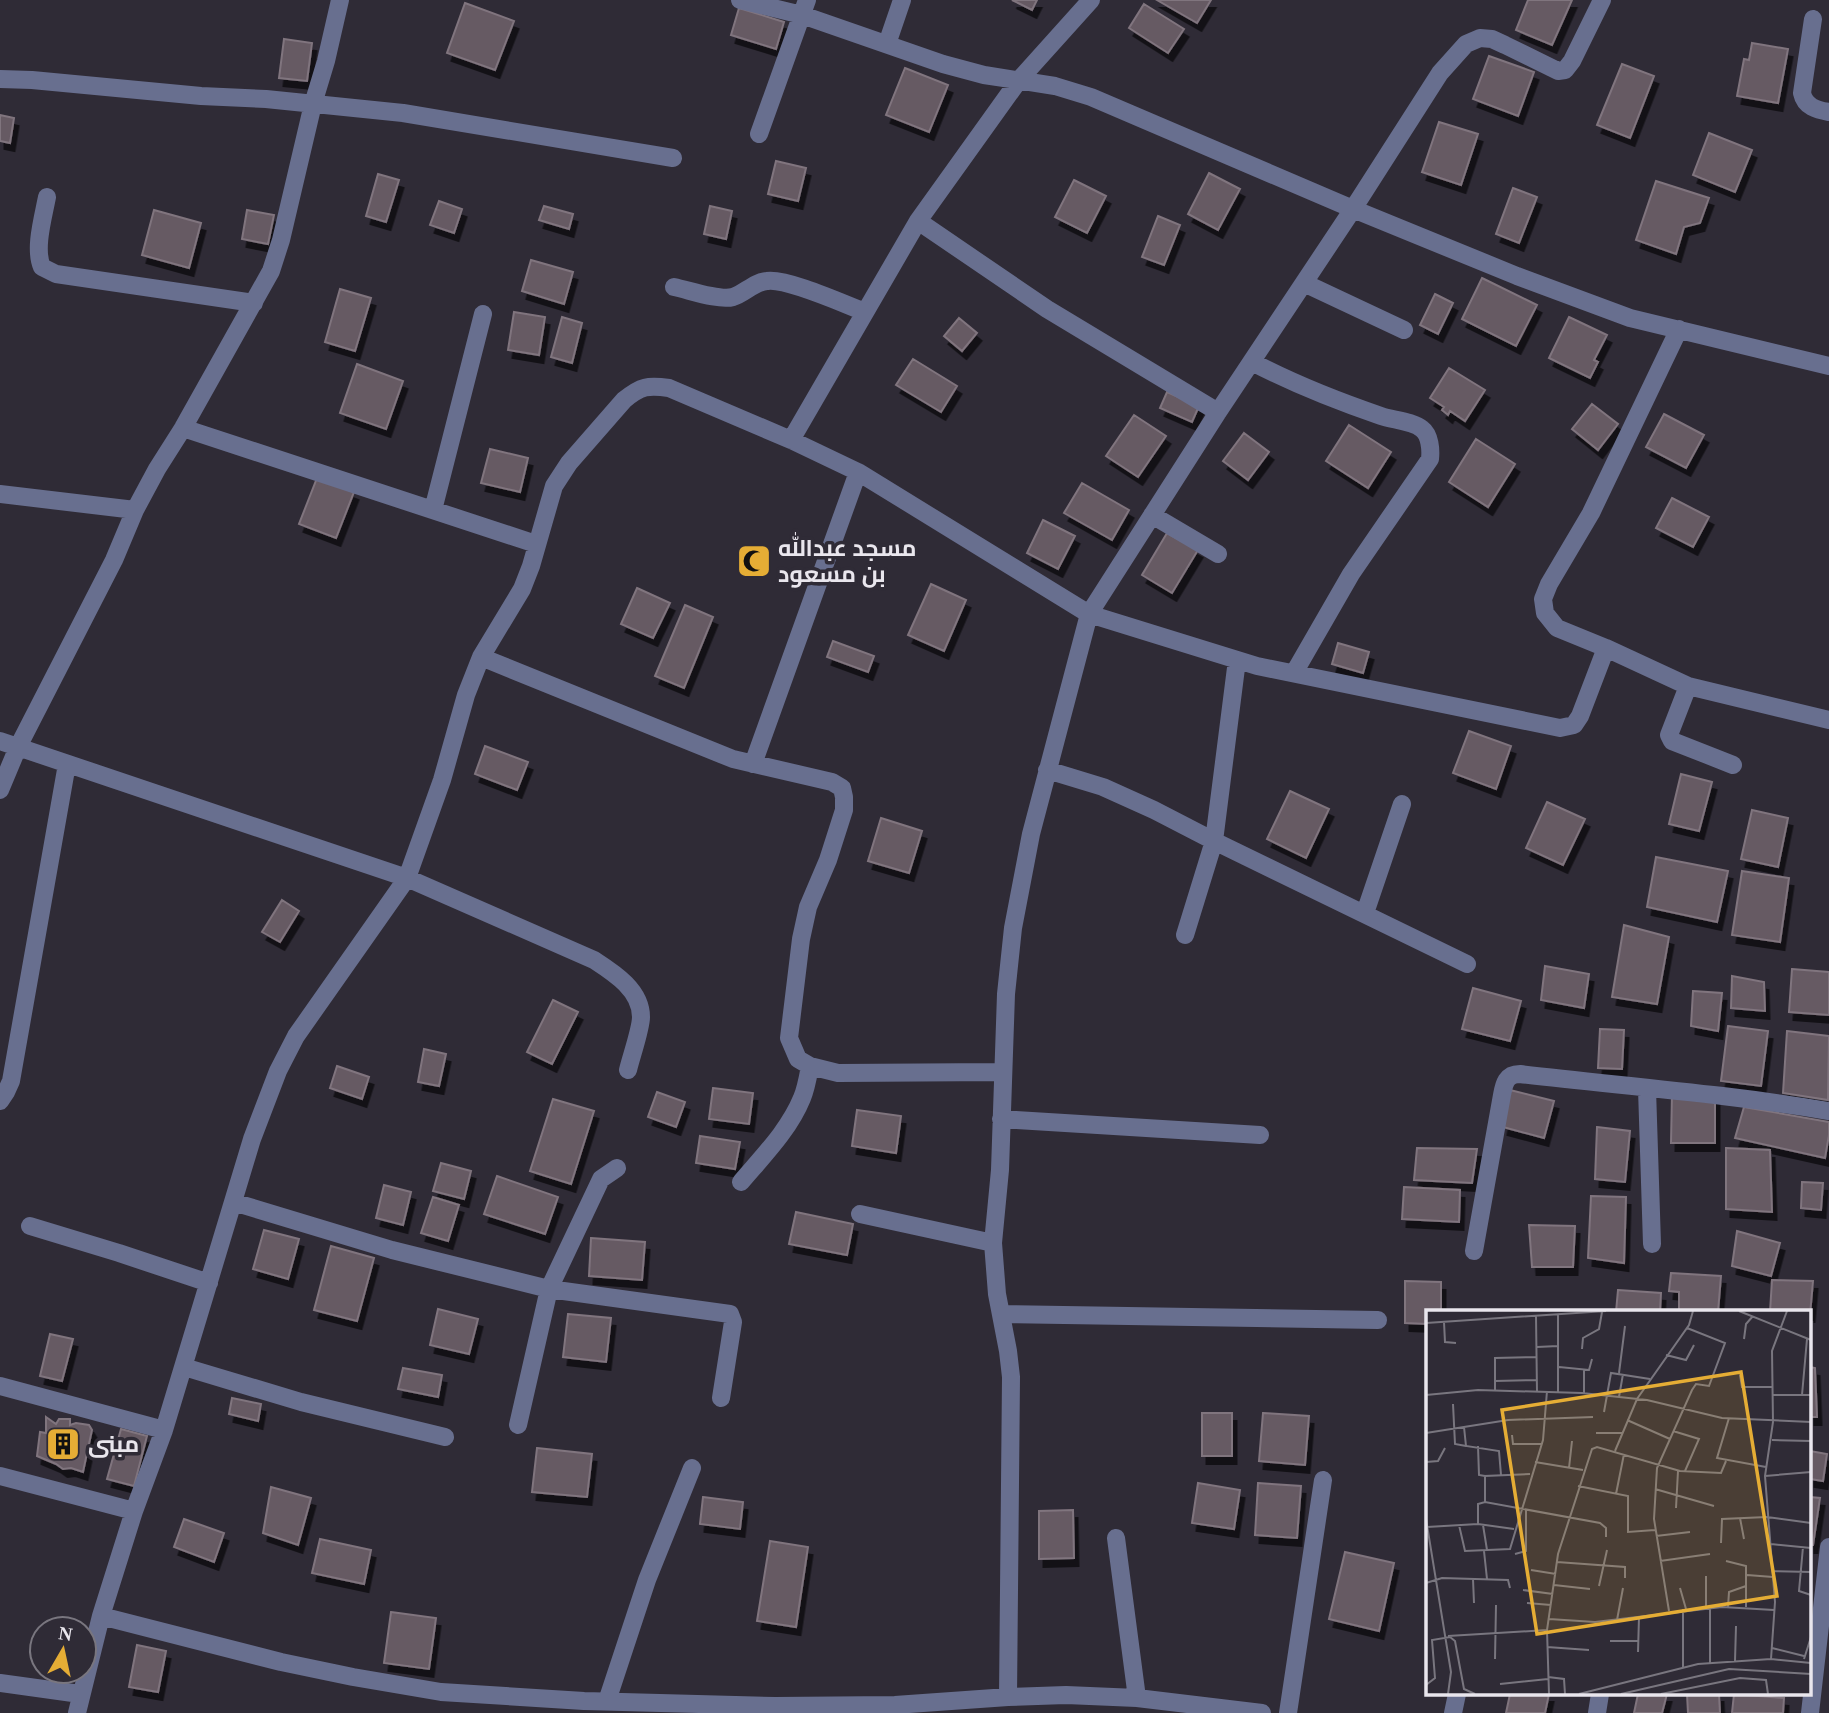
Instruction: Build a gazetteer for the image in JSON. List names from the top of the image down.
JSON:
{
  "places": {
    "mosque": ["مسجد عبدالله بن مسعود"],
    "building": ["مبنى"]
  },
  "north": "top"
}
